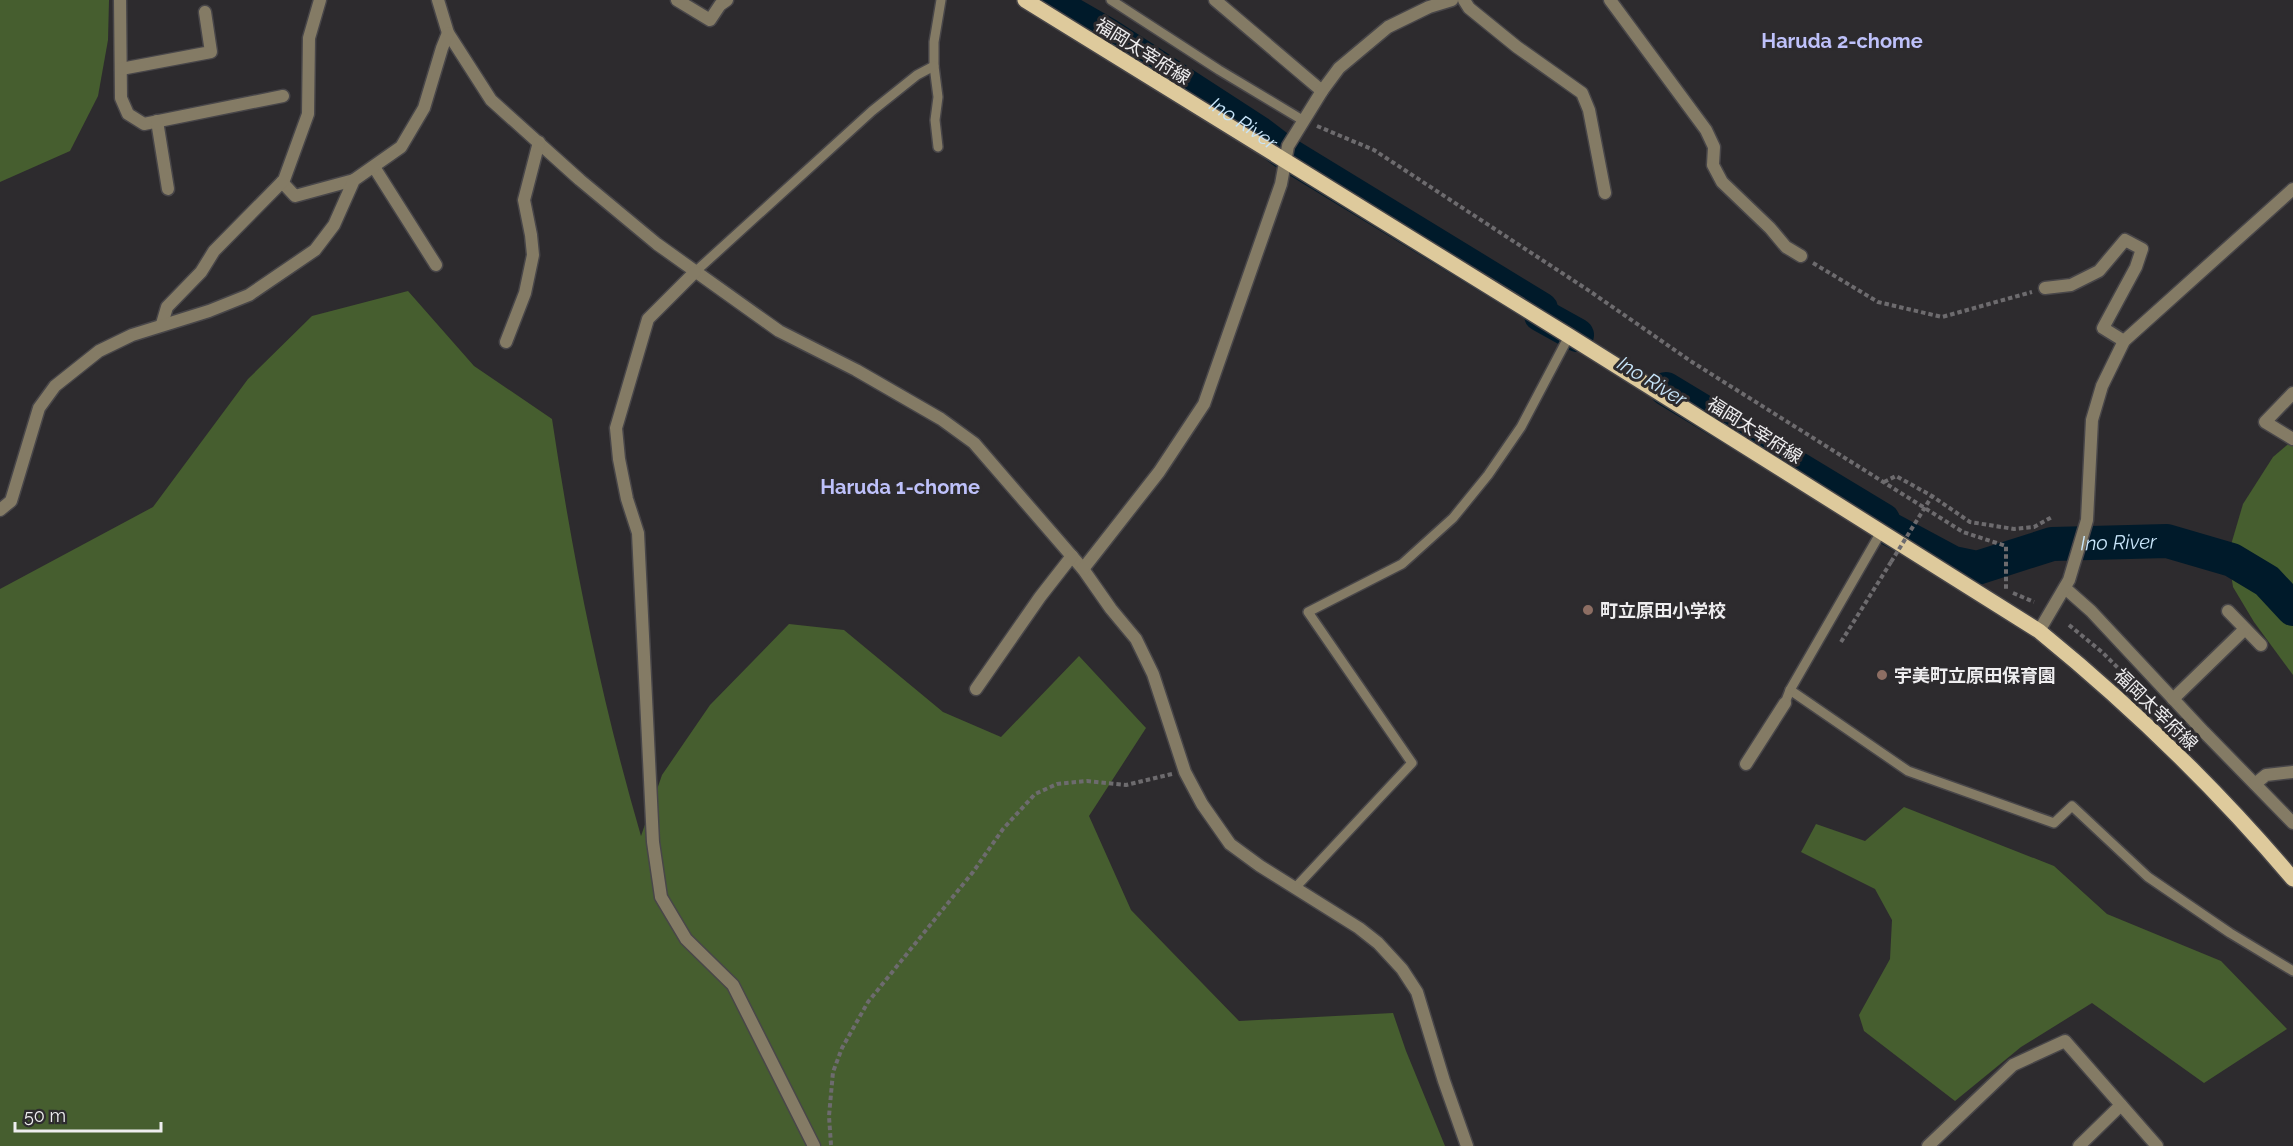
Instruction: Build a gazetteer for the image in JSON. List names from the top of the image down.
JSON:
{
  "streets": {
    "main road": ["福岡太宰府線"]
  },
  "districts": ["Haruda 2-chome", "Haruda 1-chome"],
  "water": ["Ino River"],
  "places": ["町立原田小学校", "宇美町立原田保育園"],
  "scale_bar": "50 m"
}
